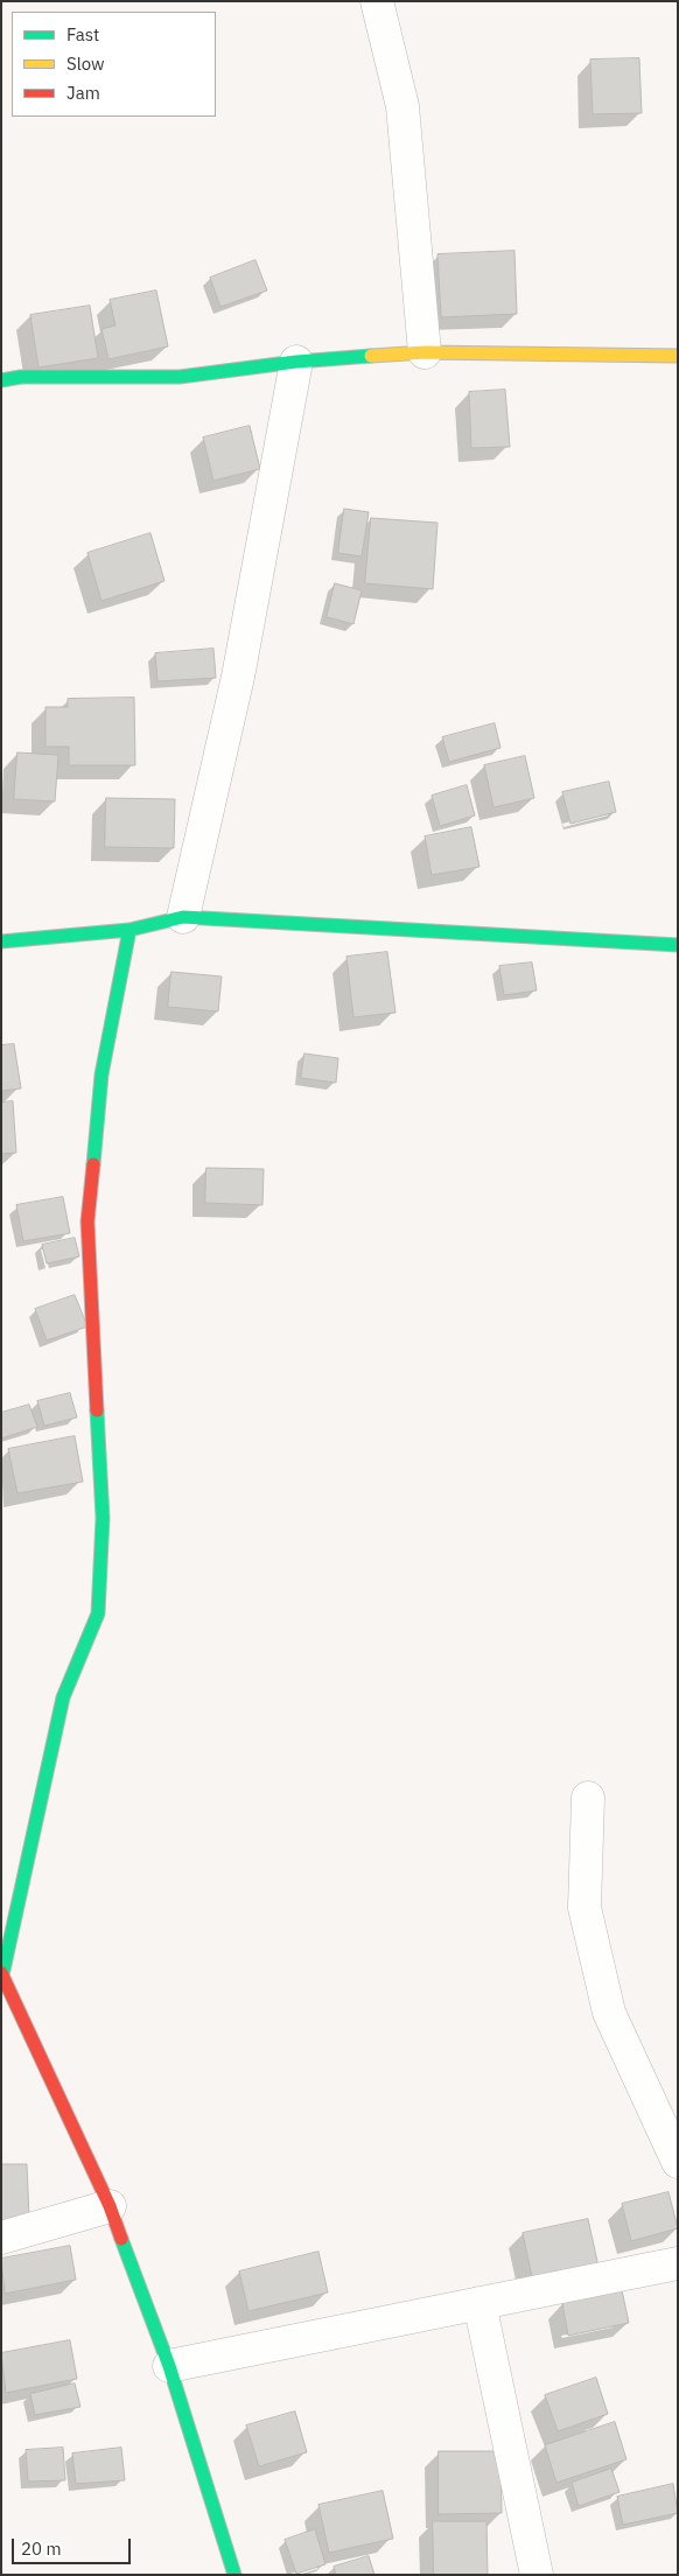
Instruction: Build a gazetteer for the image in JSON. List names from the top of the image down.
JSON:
{
  "legend": ["Fast", "Slow", "Jam"],
  "scale_bar": "20 m"
}
